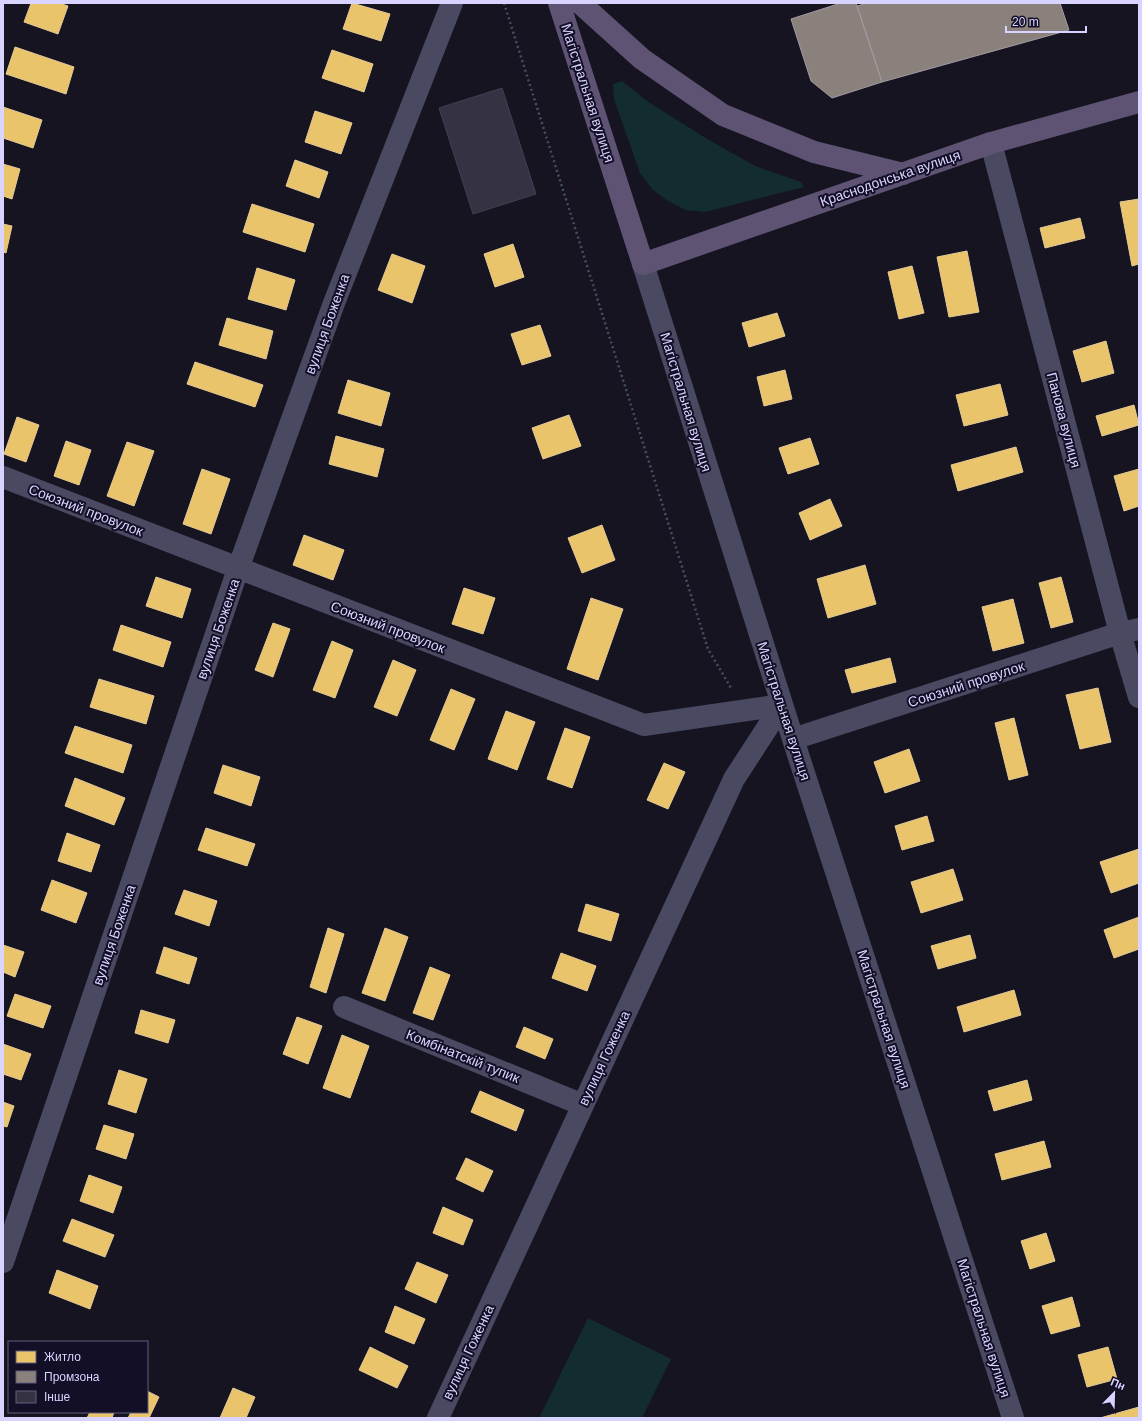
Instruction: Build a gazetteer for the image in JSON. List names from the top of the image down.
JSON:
{
  "streets": {
    "main road": ["Магістральная вулиця", "Краснодонська вулиця"],
    "street": [
      "вулиця Боженка",
      "Панова вулиця",
      "Союзний провулок",
      "Комбінатскій тупик",
      "вулиця Гоженка"
    ]
  },
  "crossings": [
    ["Магістральная вулиця", "Краснодонська вулиця"],
    ["Магістральная вулиця", "Союзний провулок"],
    ["Магістральная вулиця", "вулиця Гоженка"],
    ["Краснодонська вулиця", "Панова вулиця"],
    ["вулиця Боженка", "Союзний провулок"],
    ["Панова вулиця", "Союзний провулок"],
    ["Союзний провулок", "вулиця Гоженка"],
    ["Комбінатскій тупик", "вулиця Гоженка"]
  ],
  "legend": ["Житло", "Промзона", "Інше"],
  "scale_bar": "20 m",
  "north": "top right"
}
